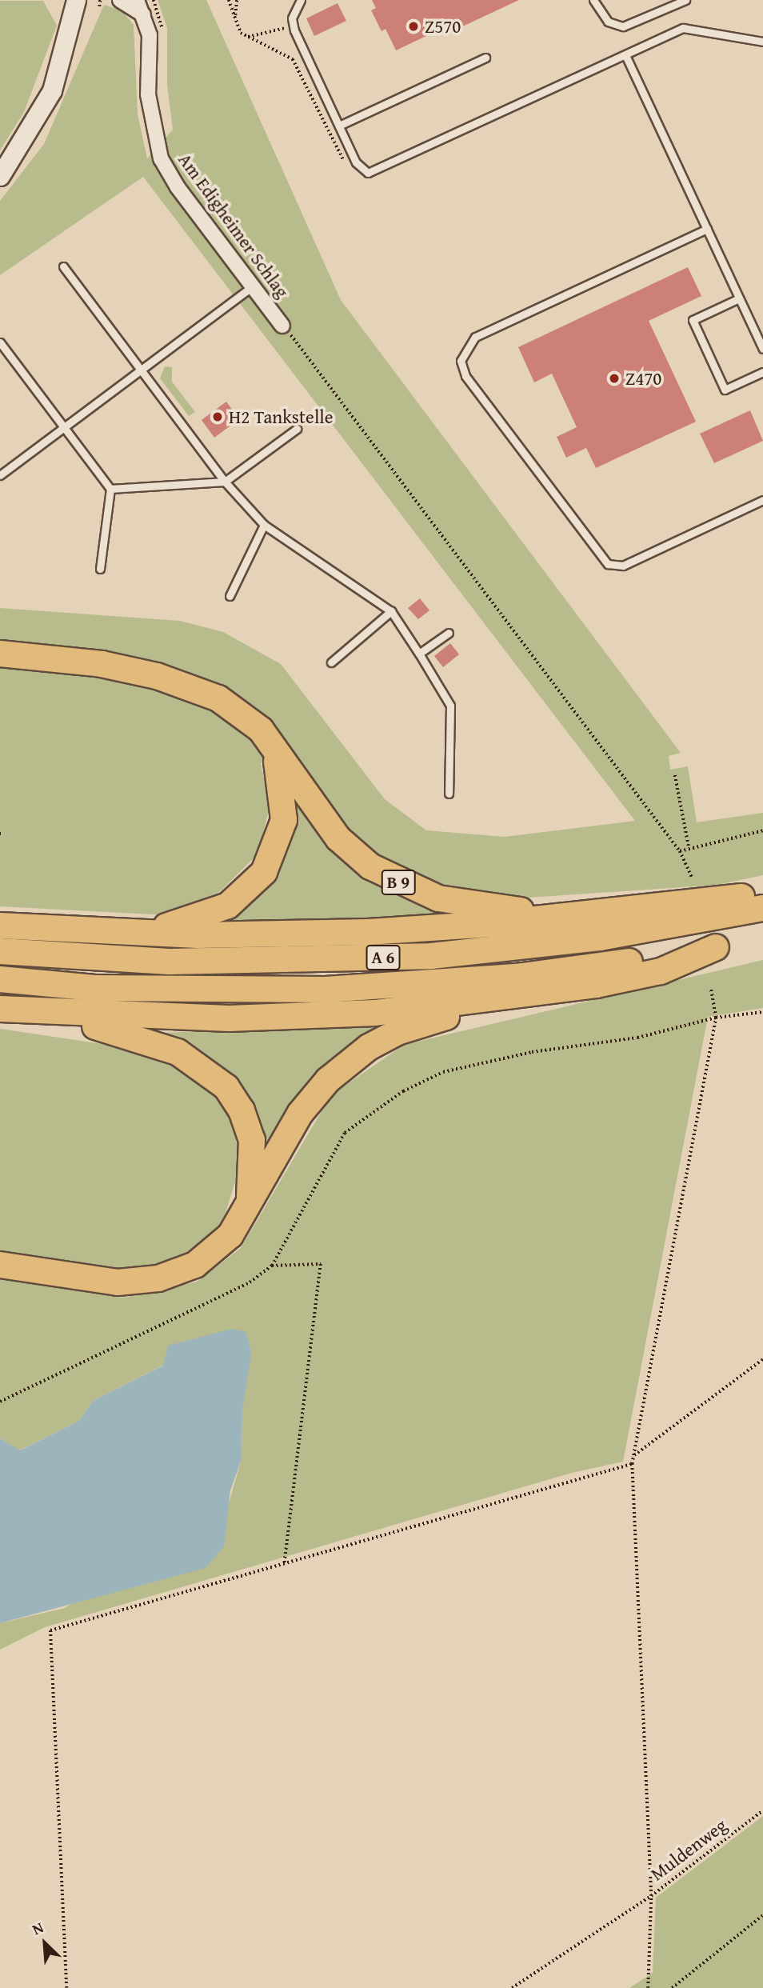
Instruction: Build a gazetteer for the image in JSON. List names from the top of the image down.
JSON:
{
  "streets": {
    "highway": ["B 9", "A 6"],
    "street": ["Am Edigheimer Schlag"],
    "path": ["Muldenweg"]
  },
  "places": ["Z570", "Z470", "H2 Tankstelle"],
  "north": "top left"
}
